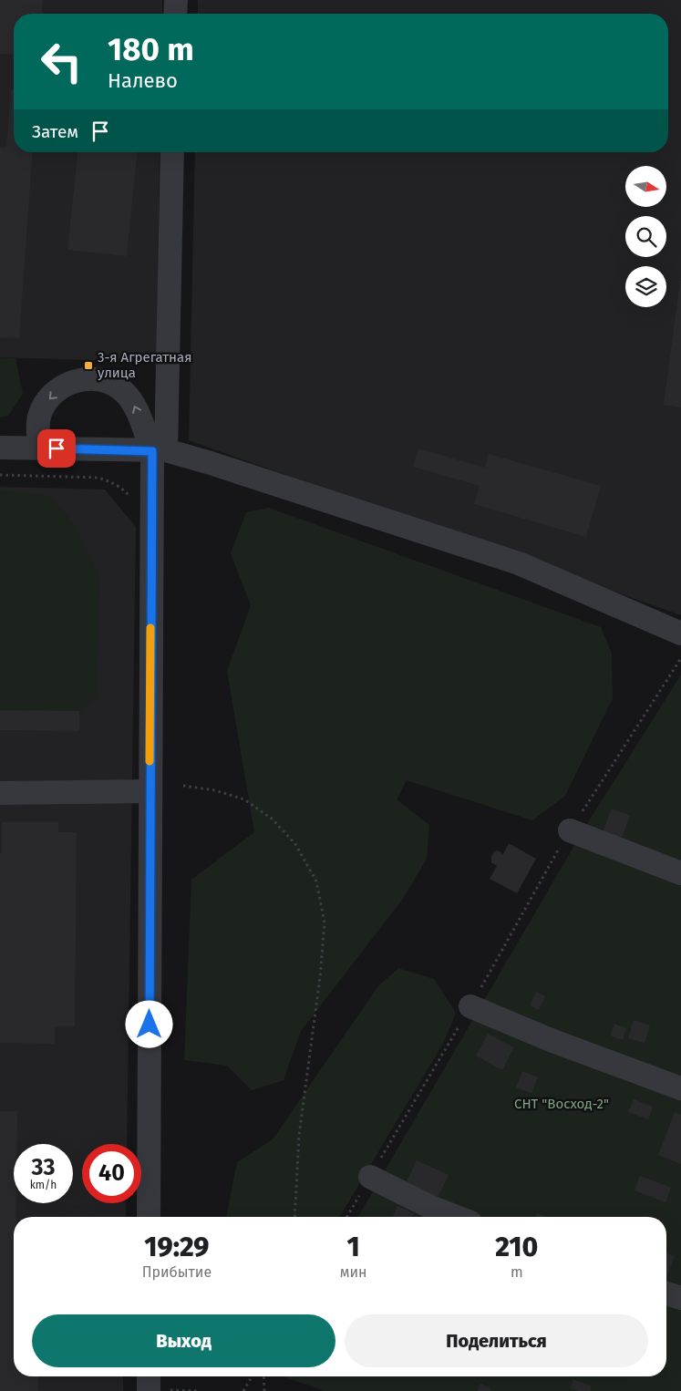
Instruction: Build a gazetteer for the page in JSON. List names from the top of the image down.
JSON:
{
  "parks": ["СНТ \"Восход-2\""],
  "places": {
    "transit": ["3-я Агрегатная улица"]
  },
  "north": "right",
  "page": {
    "turn": ["180 m", "Налево"],
    "then": "Затем",
    "speed": "33 km/h",
    "limit": "40",
    "eta": [
      "19:29",
      "Прибытие",
      "1",
      "мин",
      "210",
      "m"
    ],
    "buttons": ["Выход", "Поделиться"]
  }
}
